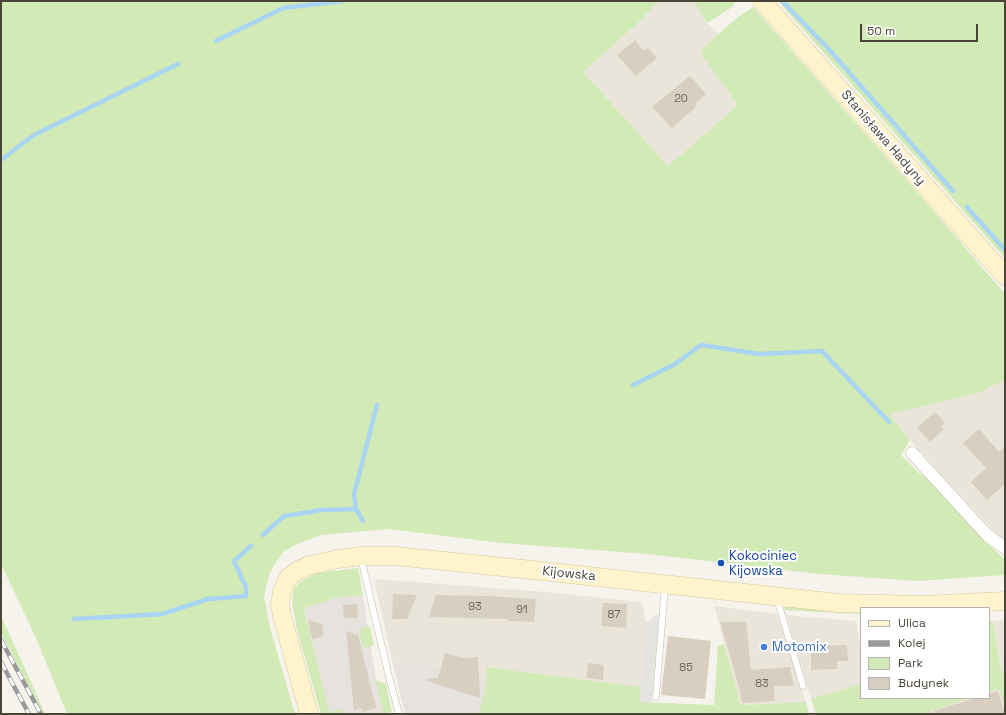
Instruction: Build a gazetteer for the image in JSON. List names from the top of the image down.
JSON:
{
  "streets": {
    "street": ["Stanisława Hadyny", "Kijowska"]
  },
  "places": ["Kokociniec Kijowska", "Motomix"],
  "house_numbers": [
    "20",
    "93",
    "91",
    "87",
    "85",
    "83"
  ],
  "legend": [
    "Ulica",
    "Kolej",
    "Park",
    "Budynek"
  ],
  "scale_bar": "50 m"
}
